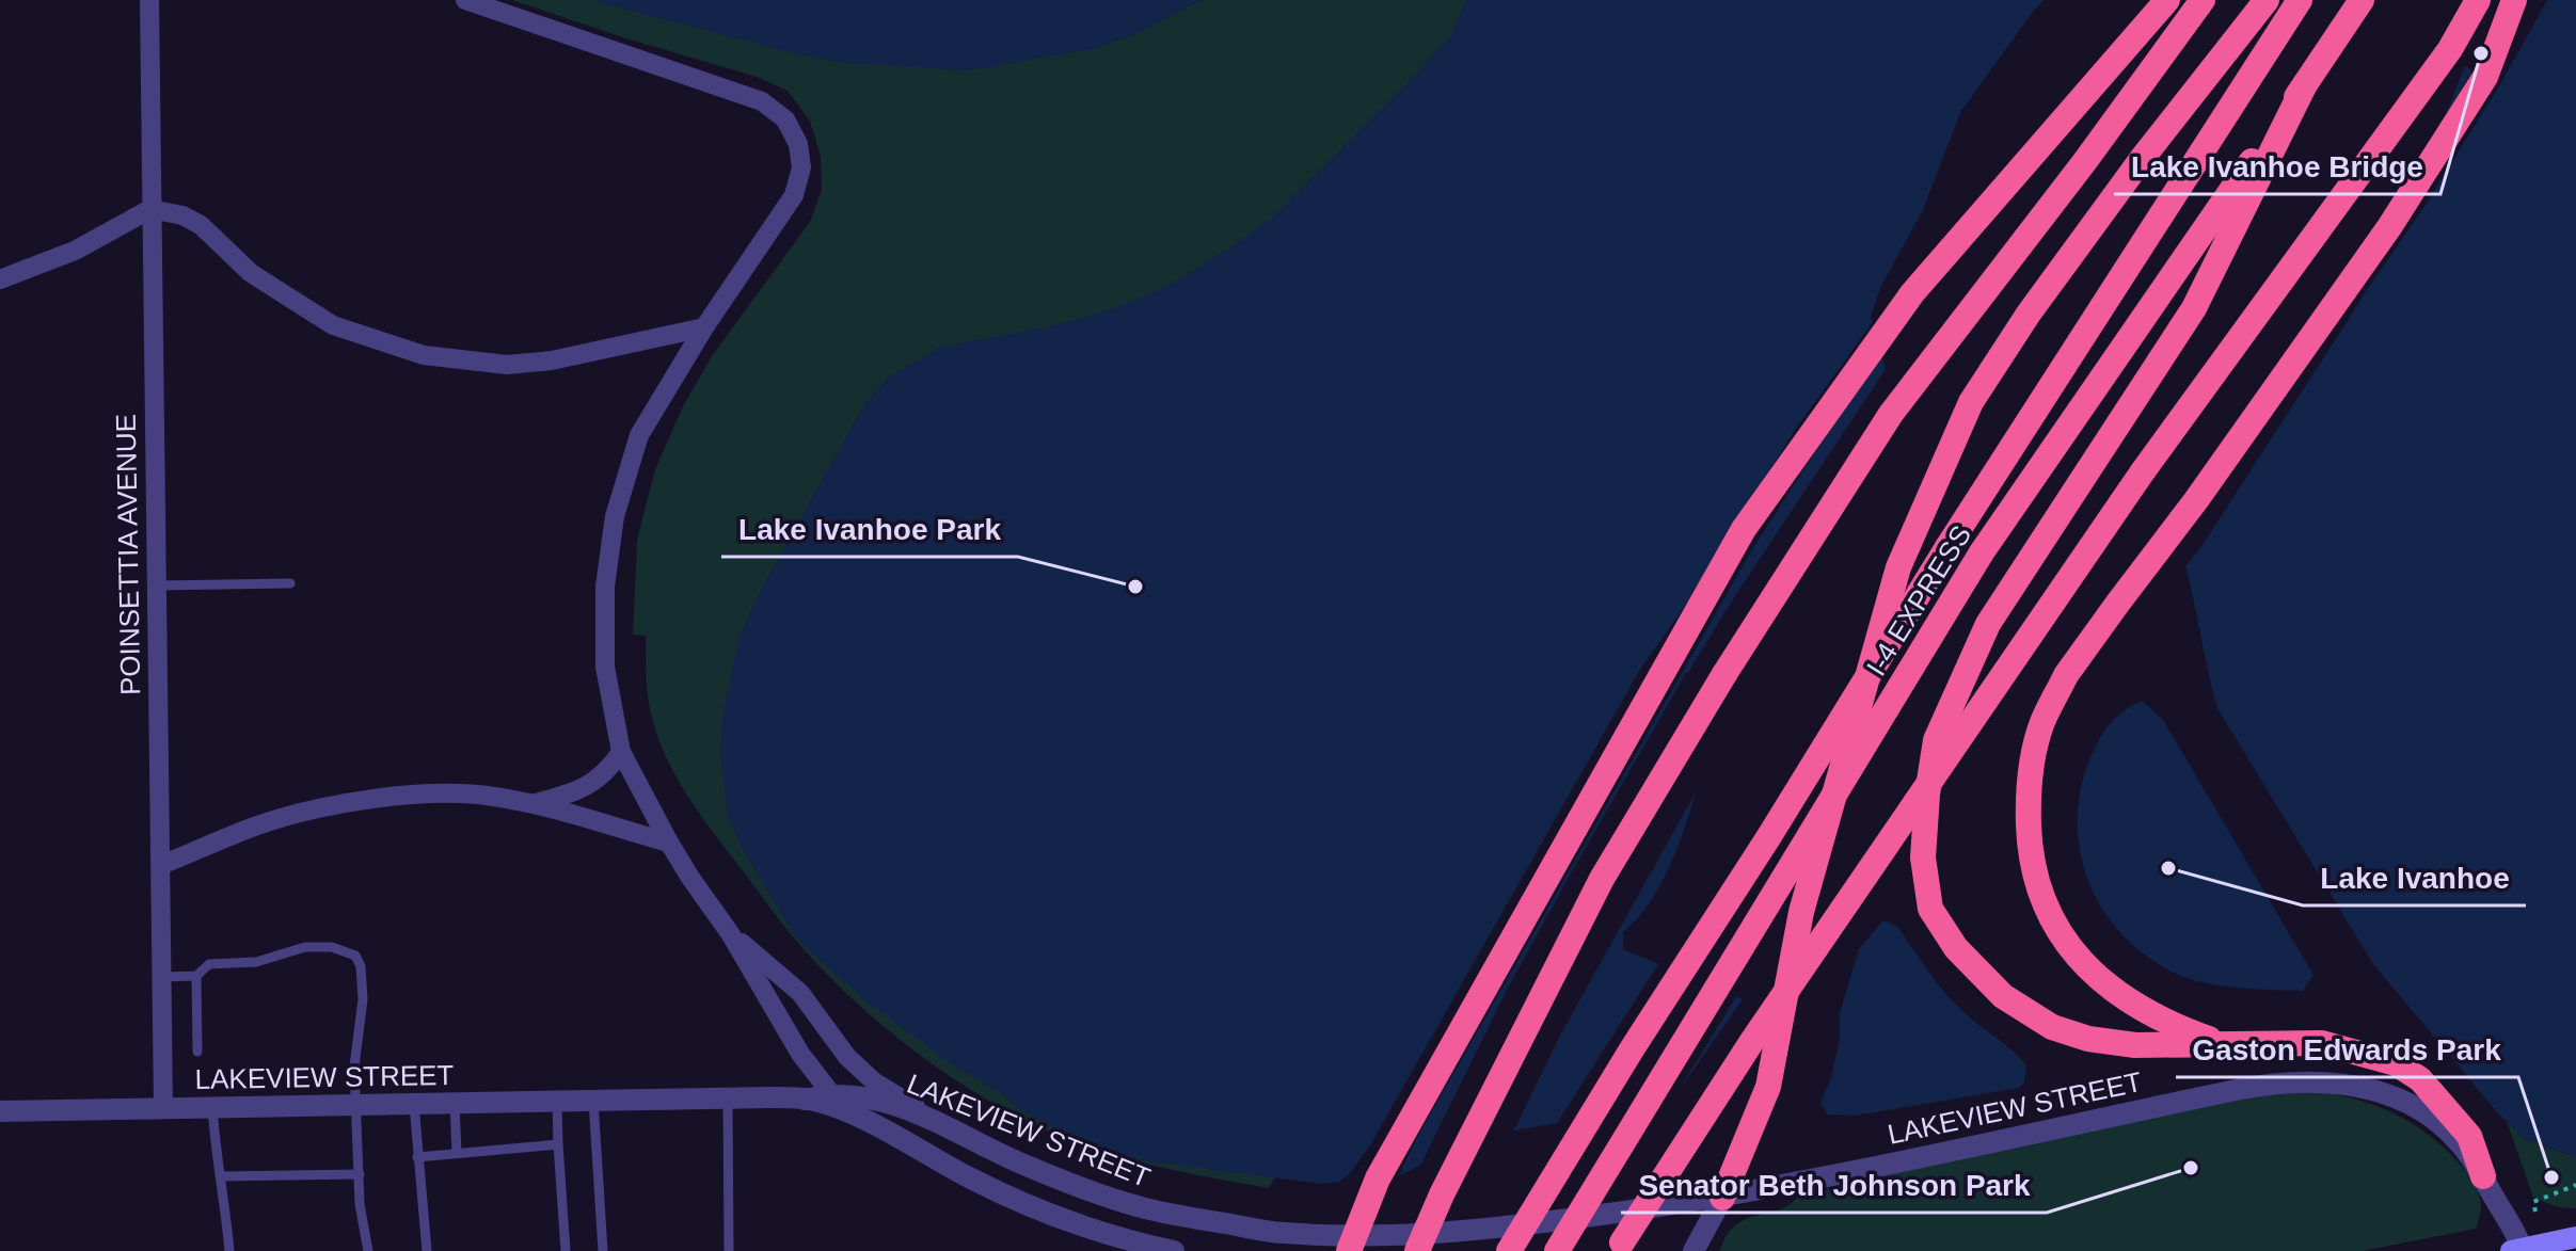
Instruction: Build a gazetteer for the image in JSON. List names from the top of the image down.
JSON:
{
  "streets": {
    "highway": ["I-4 EXPRESS"],
    "street": ["POINSETTIA AVENUE", "LAKEVIEW STREET"]
  },
  "crossings": [
    ["POINSETTIA AVENUE", "LAKEVIEW STREET"]
  ],
  "places": [
    "Lake Ivanhoe Bridge",
    "Lake Ivanhoe Park",
    "Lake Ivanhoe",
    "Senator Beth Johnson Park",
    "Gaston Edwards Park"
  ]
}
